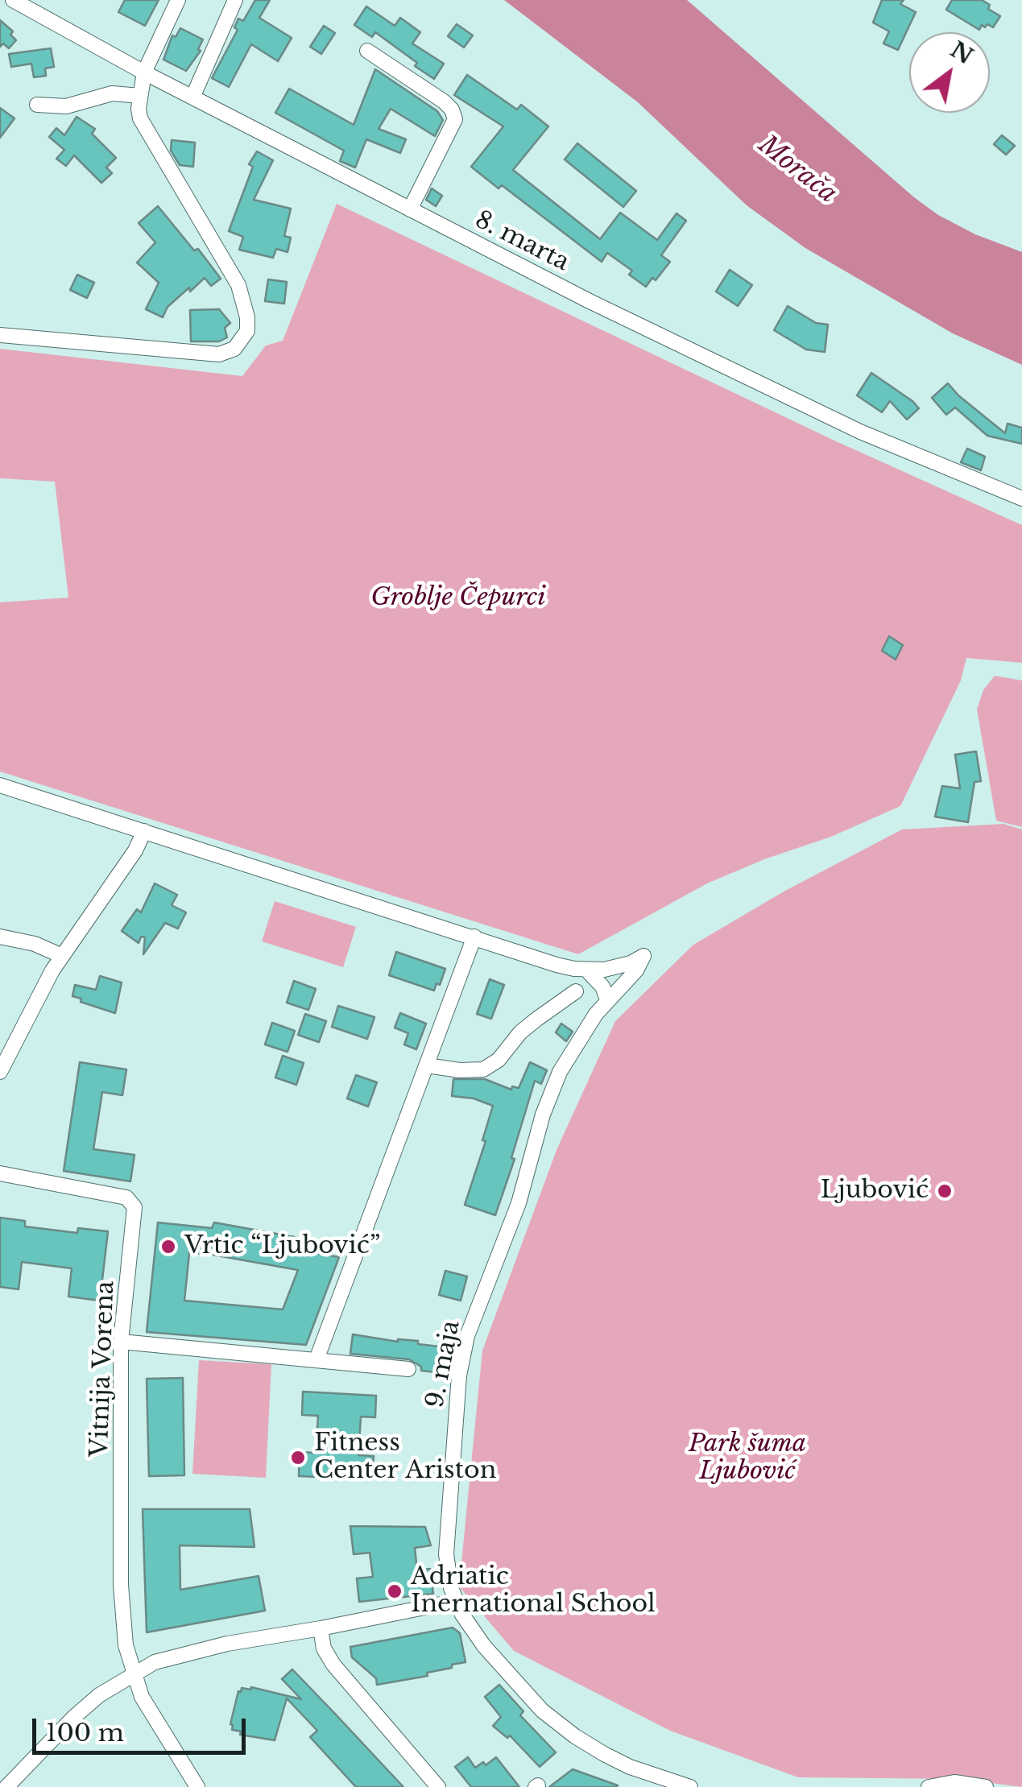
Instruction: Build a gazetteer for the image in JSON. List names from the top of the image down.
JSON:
{
  "streets": {
    "street": ["8. marta", "9. maja", "Vitnija Vorena"]
  },
  "water": ["Morača"],
  "parks": ["Groblje Čepurci", "Park šuma Ljubović"],
  "places": [
    "Ljubović",
    "Vrtic “Ljubović”",
    "Fitness Center Ariston",
    "Adriatic Inernational School"
  ],
  "scale_bar": "100 m",
  "north": "top right"
}
